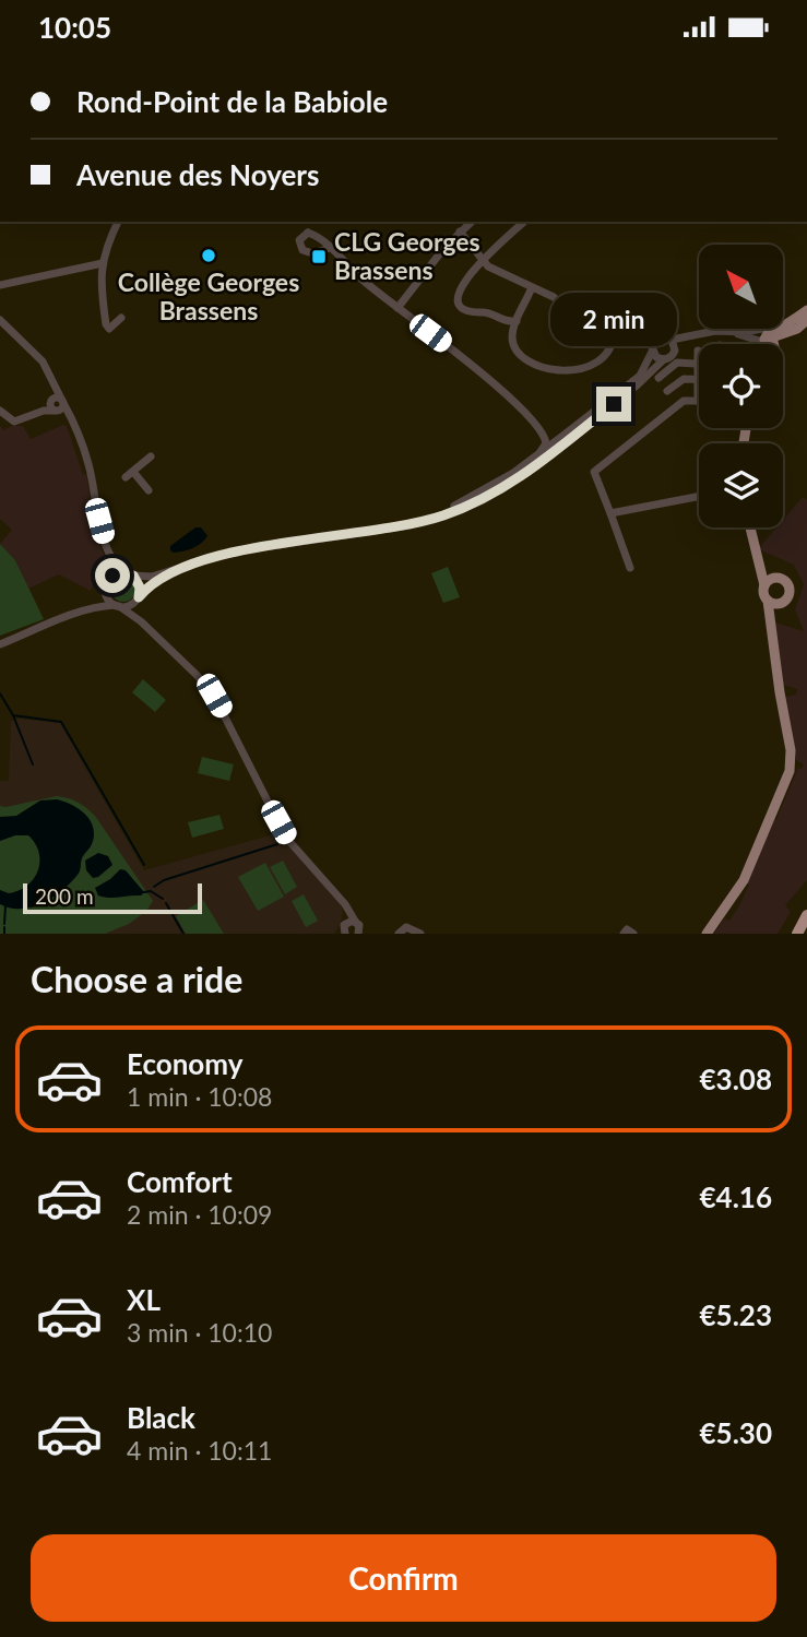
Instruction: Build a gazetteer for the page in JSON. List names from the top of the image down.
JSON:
{
  "places": {
    "other": ["Collège Georges Brassens"],
    "transit": ["CLG Georges Brassens"]
  },
  "scale_bar": "200 m",
  "north": "top left",
  "page": {
    "status": "10:05",
    "banner": ["Rond-Point de la Babiole", "Avenue des Noyers"],
    "bubble": "2 min",
    "scale": "200 m",
    "heading": "Choose a ride",
    "list": [
      {
        "name": "Economy",
        "note": "1 min · 10:08",
        "value": "€3.08"
      },
      {
        "name": "Comfort",
        "note": "2 min · 10:09",
        "value": "€4.16"
      },
      {
        "name": "XL",
        "note": "3 min · 10:10",
        "value": "€5.23"
      },
      {
        "name": "Black",
        "note": "4 min · 10:11",
        "value": "€5.30"
      }
    ],
    "buttons": "Confirm"
  }
}
